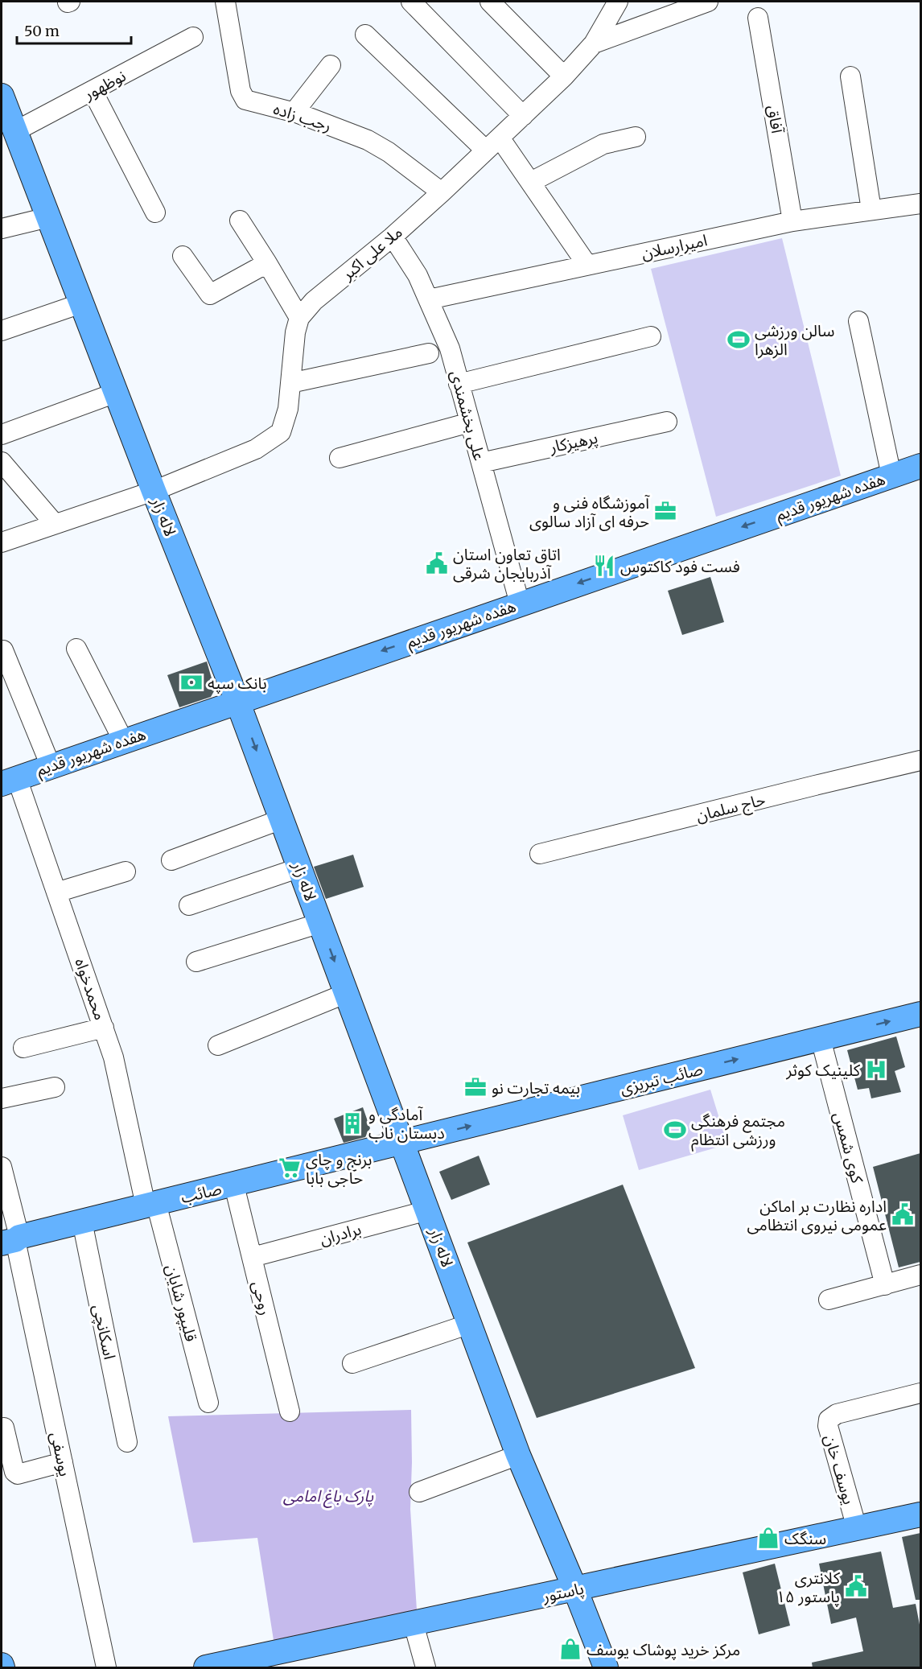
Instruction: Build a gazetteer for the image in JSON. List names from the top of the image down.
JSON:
{
  "streets": {
    "main road": [
      "هفده شهریور قدیم",
      "لاله زار",
      "صائب تبریزی",
      "صائب",
      "پاستور"
    ],
    "street": [
      "نوظهور",
      "رجب زاده",
      "آفاق",
      "امیرارسلان",
      "ملا علی اکبر",
      "علی بخشمندی",
      "پرهیزکار",
      "حاج سلمان",
      "محمدخواه",
      "کوی شمس",
      "برادران",
      "روحی",
      "قلیپور شایان",
      "اسکانچی",
      "یوسفی",
      "یوسف خان"
    ]
  },
  "crossings": [
    ["نوظهور", "لاله زار"],
    ["رجب زاده", "ملا علی اکبر"],
    ["آفاق", "امیرارسلان"],
    ["امیرارسلان", "علی بخشمندی"],
    ["ملا علی اکبر", "علی بخشمندی"],
    ["ملا علی اکبر", "لاله زار"],
    ["علی بخشمندی", "پرهیزکار"],
    ["علی بخشمندی", "هفده شهریور قدیم"],
    ["هفده شهریور قدیم", "لاله زار"],
    ["هفده شهریور قدیم", "محمدخواه"],
    ["لاله زار", "صائب تبریزی"],
    ["لاله زار", "صائب"],
    ["لاله زار", "برادران"],
    ["لاله زار", "پاستور"],
    ["محمدخواه", "صائب"],
    ["محمدخواه", "قلیپور شایان"],
    ["صائب تبریزی", "کوی شمس"],
    ["صائب تبریزی", "صائب"],
    ["صائب", "روحی"],
    ["صائب", "قلیپور شایان"],
    ["صائب", "اسکانچی"],
    ["صائب", "یوسفی"],
    ["برادران", "روحی"],
    ["یوسف خان", "پاستور"]
  ],
  "one_way": ["هفده شهریور قدیم", "صائب تبریزی"],
  "parks": ["پارک باغ امامی"],
  "places": {
    "sports": ["سالن ورزشی الزهرا", "مجتمع فرهنگی ورزشی انتظام"],
    "office": ["آموزشگاه فنی و حرفه ای آزاد سالوی", "بیمه تجارت نو"],
    "public building": ["اتاق تعاون استان آذربایجان شرقی", "اداره نظارت بر اماکن عمومی نیروی انتظامی", "کلانتری ۱۵ پاستور"],
    "restaurant": ["فست فود کاکتوس"],
    "bank": ["بانک سپه"],
    "hospital": ["کلینیک کوثر"],
    "building": ["آمادگی و دبستان ناب"],
    "supermarket": ["برنج و چای حاجی بابا"],
    "shop": ["سنگک", "مرکز خرید پوشاک یوسف"]
  },
  "scale_bar": "50 m"
}
